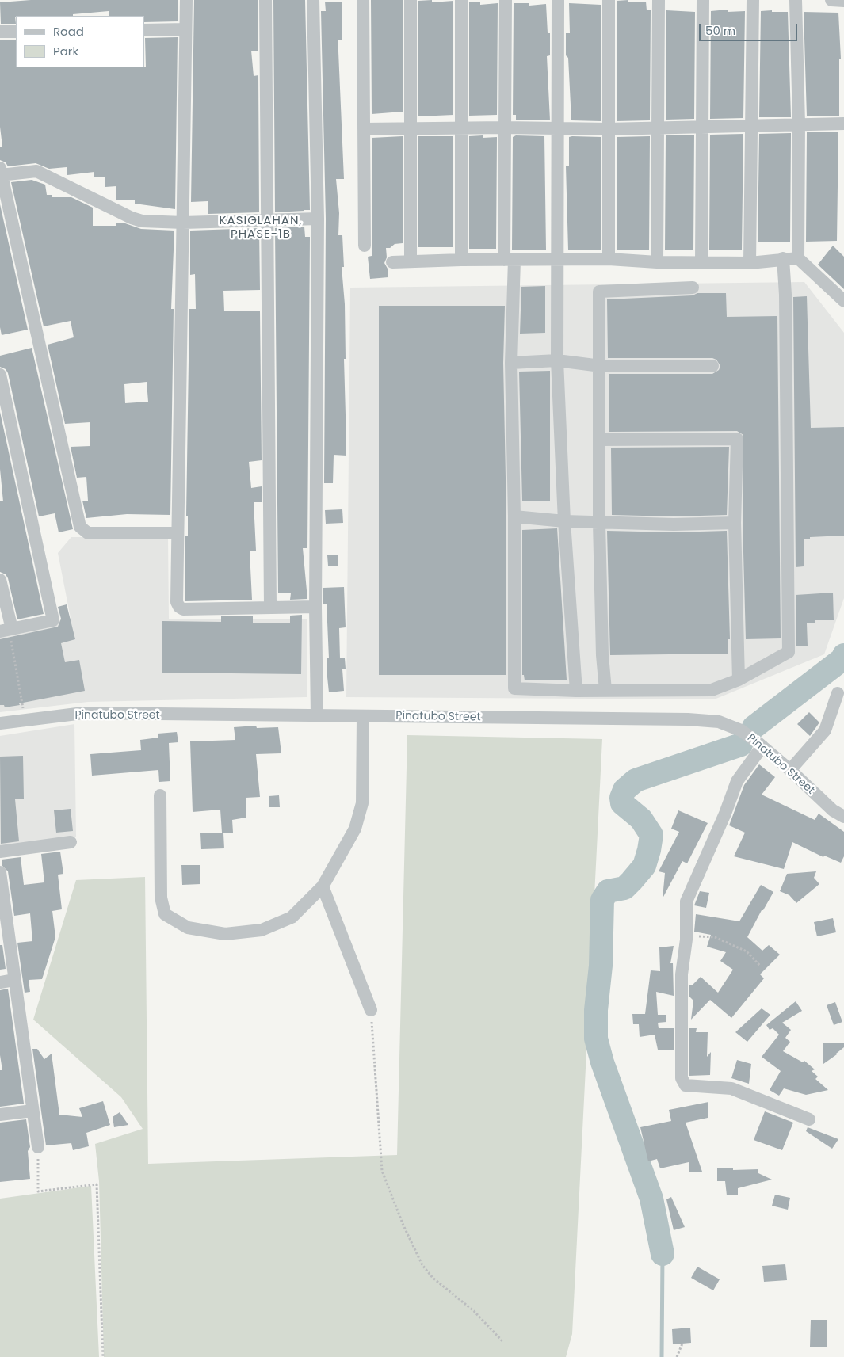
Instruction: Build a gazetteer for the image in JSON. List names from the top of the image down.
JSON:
{
  "streets": {
    "street": ["Pinatubo Street"]
  },
  "districts": ["KASIGLAHAN, PHASE-1B"],
  "legend": ["Road", "Park"],
  "scale_bar": "50 m"
}
